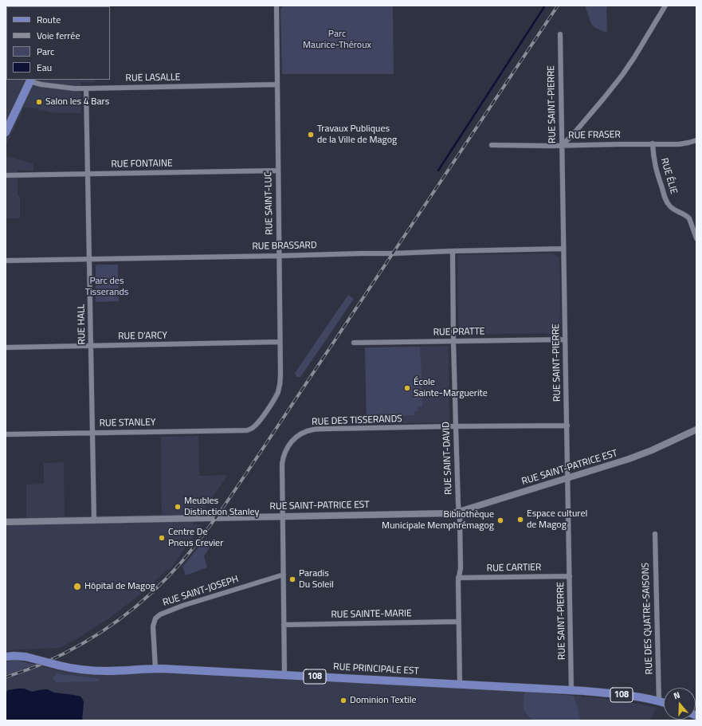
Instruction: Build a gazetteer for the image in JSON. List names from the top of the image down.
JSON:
{
  "streets": {
    "main road": ["RUE PRINCIPALE EST", "108"],
    "street": [
      "RUE LASALLE",
      "RUE SAINT-PIERRE",
      "RUE FRASER",
      "RUE FONTAINE",
      "RUE ÉLIE",
      "RUE SAINT-LUC",
      "RUE BRASSARD",
      "RUE HALL",
      "RUE PRATTE",
      "RUE D'ARCY",
      "RUE DES TISSERANDS",
      "RUE STANLEY",
      "RUE SAINT-DAVID",
      "RUE SAINT-PATRICE EST",
      "RUE CARTIER",
      "RUE SAINT-JOSEPH",
      "RUE SAINTE-MARIE",
      "RUE DES QUATRE-SAISONS"
    ]
  },
  "crossings": [
    ["RUE LASALLE", "RUE SAINT-LUC"],
    ["RUE LASALLE", "RUE HALL"],
    ["RUE SAINT-PIERRE", "RUE FRASER"],
    ["RUE SAINT-PIERRE", "RUE BRASSARD"],
    ["RUE SAINT-PIERRE", "RUE PRATTE"],
    ["RUE SAINT-PIERRE", "RUE DES TISSERANDS"],
    ["RUE SAINT-PIERRE", "RUE SAINT-PATRICE EST"],
    ["RUE SAINT-PIERRE", "RUE CARTIER"],
    ["RUE SAINT-PIERRE", "RUE PRINCIPALE EST"],
    ["RUE FRASER", "RUE ÉLIE"],
    ["RUE FONTAINE", "RUE SAINT-LUC"],
    ["RUE FONTAINE", "RUE HALL"],
    ["RUE SAINT-LUC", "RUE BRASSARD"],
    ["RUE SAINT-LUC", "RUE D'ARCY"],
    ["RUE SAINT-LUC", "RUE STANLEY"],
    ["RUE BRASSARD", "RUE HALL"],
    ["RUE BRASSARD", "RUE SAINT-DAVID"],
    ["RUE HALL", "RUE D'ARCY"],
    ["RUE HALL", "RUE STANLEY"],
    ["RUE HALL", "RUE SAINT-PATRICE EST"],
    ["RUE PRATTE", "RUE SAINT-DAVID"],
    ["RUE DES TISSERANDS", "RUE SAINT-DAVID"],
    ["RUE DES TISSERANDS", "RUE SAINT-PATRICE EST"],
    ["RUE DES TISSERANDS", "RUE SAINT-JOSEPH"],
    ["RUE DES TISSERANDS", "RUE SAINTE-MARIE"],
    ["RUE DES TISSERANDS", "RUE PRINCIPALE EST"],
    ["RUE SAINT-DAVID", "RUE SAINT-PATRICE EST"],
    ["RUE SAINT-DAVID", "RUE CARTIER"],
    ["RUE SAINT-DAVID", "RUE SAINTE-MARIE"],
    ["RUE SAINT-DAVID", "RUE PRINCIPALE EST"],
    ["RUE SAINT-JOSEPH", "RUE PRINCIPALE EST"],
    ["RUE DES QUATRE-SAISONS", "RUE PRINCIPALE EST"]
  ],
  "parks": ["Parc Maurice-Théroux", "Parc des Tisserands"],
  "places": [
    "Salon les 4 Bars",
    "Travaux Publiques de la Ville de Magog",
    "École Sainte-Marguerite",
    "Meubles Distinction Stanley",
    "Espace culturel de Magog",
    "Bibliothèque Municipale Memphrémagog",
    "Centre De Pneus Crevier",
    "Paradis Du Soleil",
    "Hôpital de Magog",
    "Dominion Textile"
  ],
  "legend": [
    "Route",
    "Voie ferrée",
    "Parc",
    "Eau"
  ],
  "north": "top"
}
